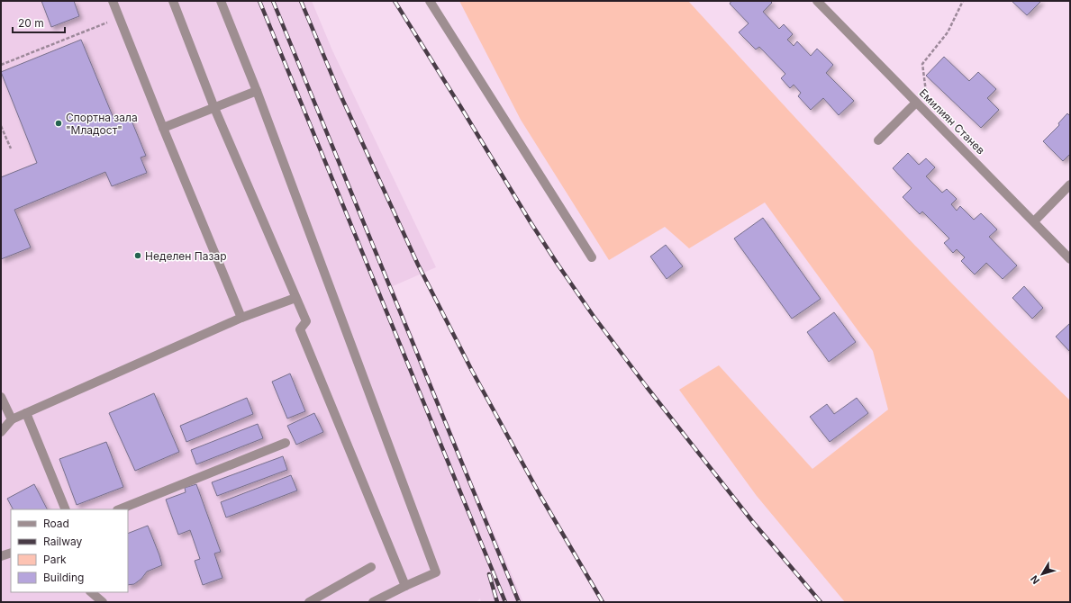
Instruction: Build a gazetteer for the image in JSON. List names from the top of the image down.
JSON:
{
  "streets": {
    "street": ["Емилиян Станев"]
  },
  "places": ["Спортна зала \"Младост\"", "Неделен Пазар"],
  "legend": [
    "Road",
    "Railway",
    "Park",
    "Building"
  ],
  "scale_bar": "20 m",
  "north": "bottom left"
}
